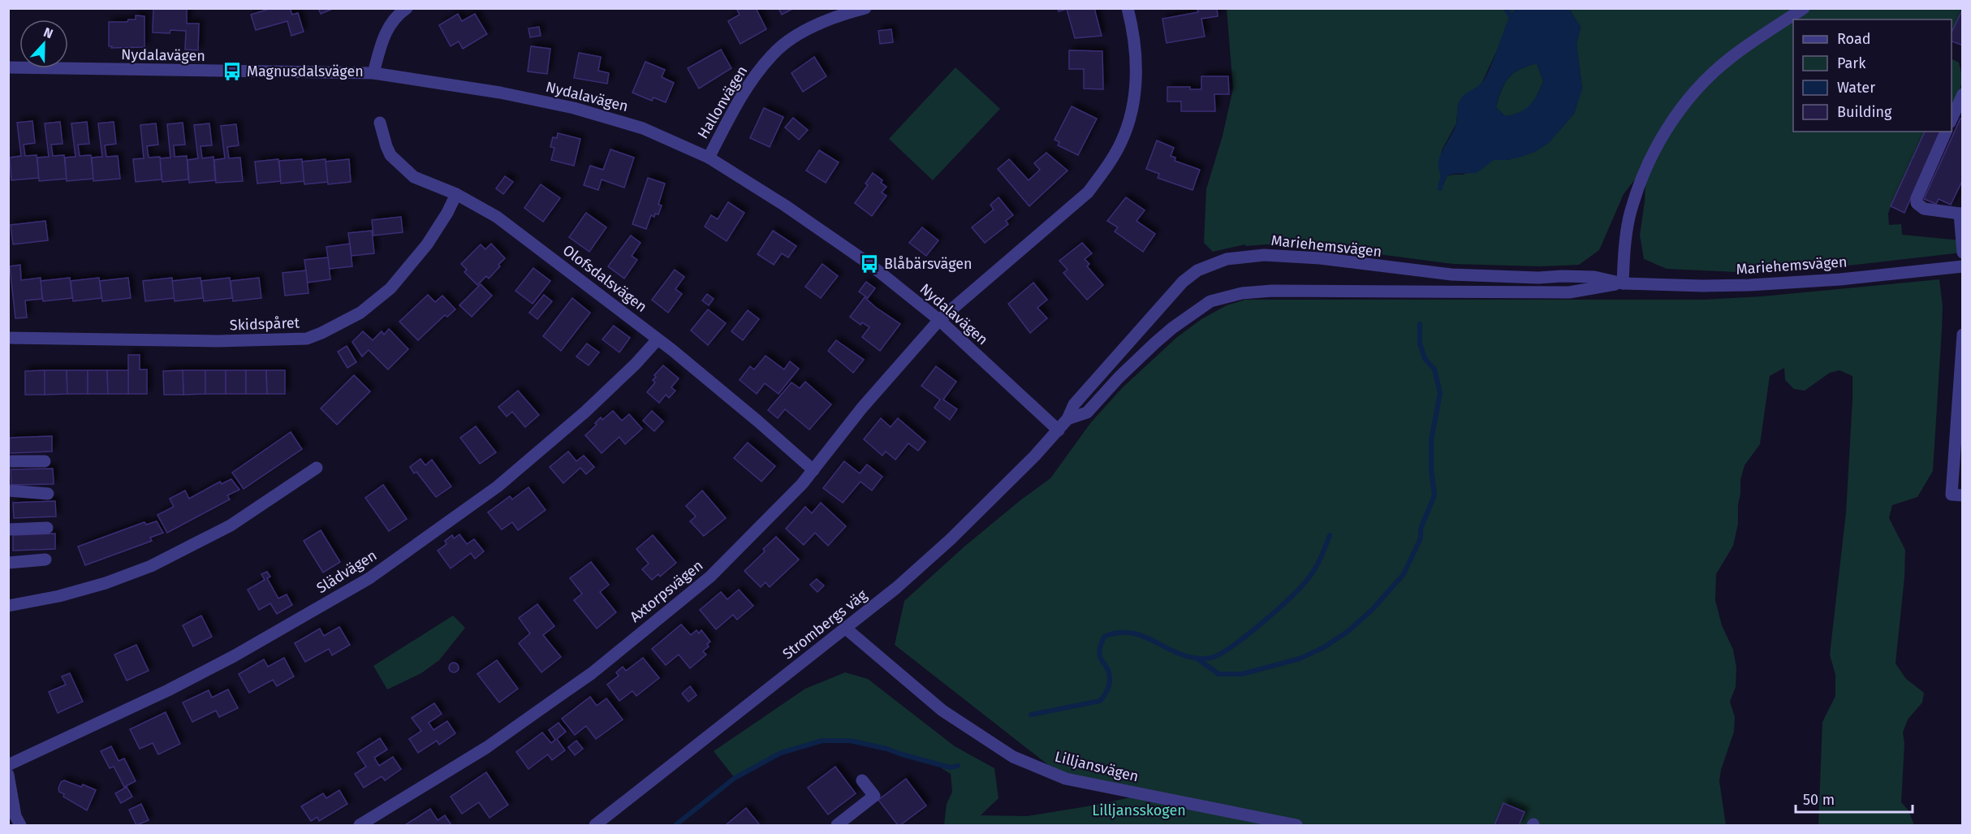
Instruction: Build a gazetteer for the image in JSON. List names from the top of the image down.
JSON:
{
  "streets": {
    "street": [
      "Nydalavägen",
      "Hallonvägen",
      "Mariehemsvägen",
      "Olofsdalsvägen",
      "Skidspåret",
      "Slädvägen",
      "Axtorpsvägen",
      "Strombergs väg",
      "Lilljansvägen"
    ]
  },
  "crossings": [
    ["Nydalavägen", "Hallonvägen"],
    ["Nydalavägen", "Mariehemsvägen"],
    ["Nydalavägen", "Axtorpsvägen"],
    ["Nydalavägen", "Strombergs väg"],
    ["Mariehemsvägen", "Strombergs väg"],
    ["Olofsdalsvägen", "Skidspåret"],
    ["Olofsdalsvägen", "Slädvägen"],
    ["Olofsdalsvägen", "Axtorpsvägen"],
    ["Strombergs väg", "Lilljansvägen"]
  ],
  "parks": ["Lilljansskogen"],
  "places": {
    "bus stop": ["Magnusdalsvägen", "Blåbärsvägen"]
  },
  "legend": [
    "Road",
    "Park",
    "Water",
    "Building"
  ],
  "scale_bar": "50 m",
  "north": "top"
}
